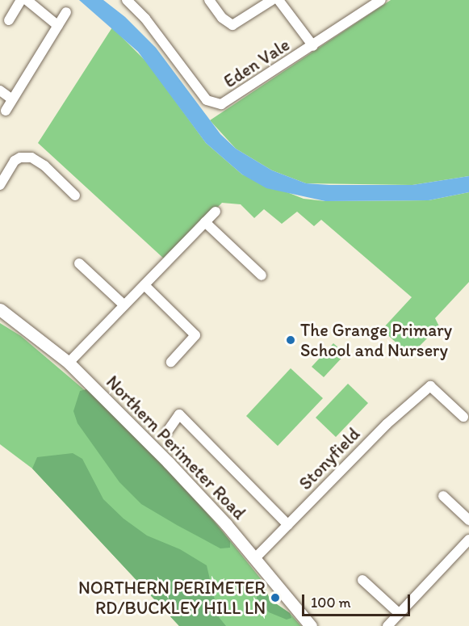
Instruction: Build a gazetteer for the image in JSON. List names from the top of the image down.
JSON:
{
  "streets": {
    "main road": ["Northern Perimeter Road"],
    "street": ["Eden Vale", "Stonyfield"]
  },
  "crossings": [
    ["Northern Perimeter Road", "Stonyfield"]
  ],
  "places": ["The Grange Primary School and Nursery", "NORTHERN PERIMETER RD/BUCKLEY HILL LN"],
  "scale_bar": "100 m"
}
